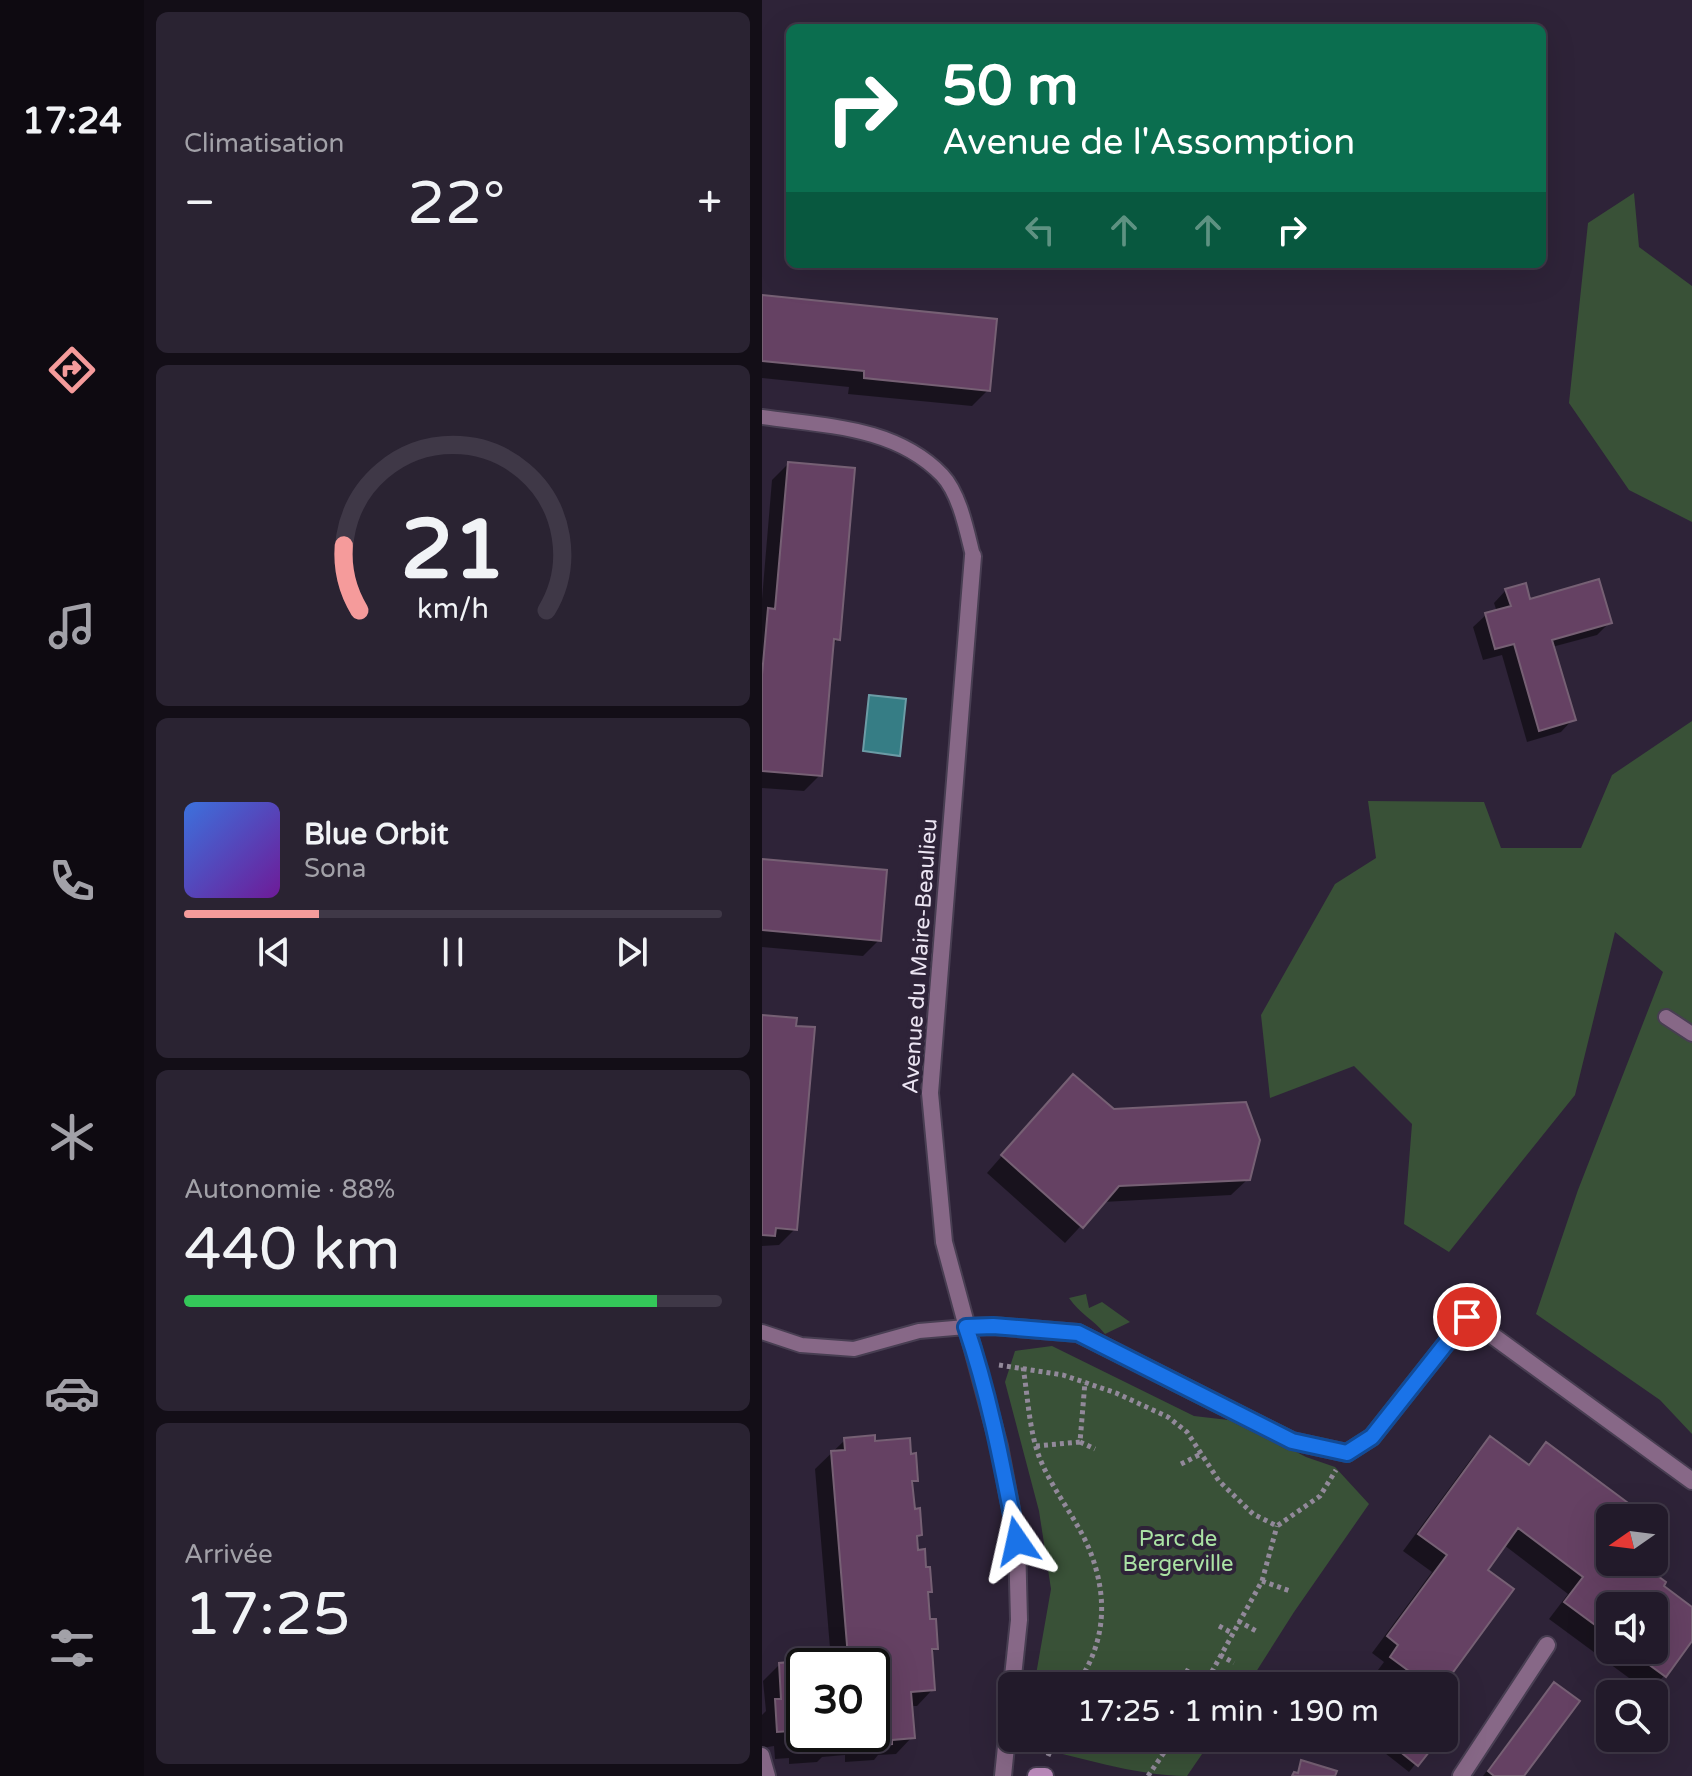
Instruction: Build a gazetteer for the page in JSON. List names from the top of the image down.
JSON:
{
  "streets": {
    "street": ["Avenue du Maire-Beaulieu"]
  },
  "parks": ["Parc de Bergerville"],
  "north": "left",
  "page": {
    "tabs": "17:24",
    "tile": [
      "Climatisation",
      ["Autonomie · 88%", "440 km"],
      ["Arrivée", "17:25"]
    ],
    "turn": ["50 m", "Avenue de l'Assomption"],
    "heat": ["−", "22°", "+"],
    "song": ["Blue Orbit", "Sona"],
    "limit": "30",
    "trip": "17:25 · 1 min · 190 m",
    "gauge": ["21", "km/h"]
  }
}
